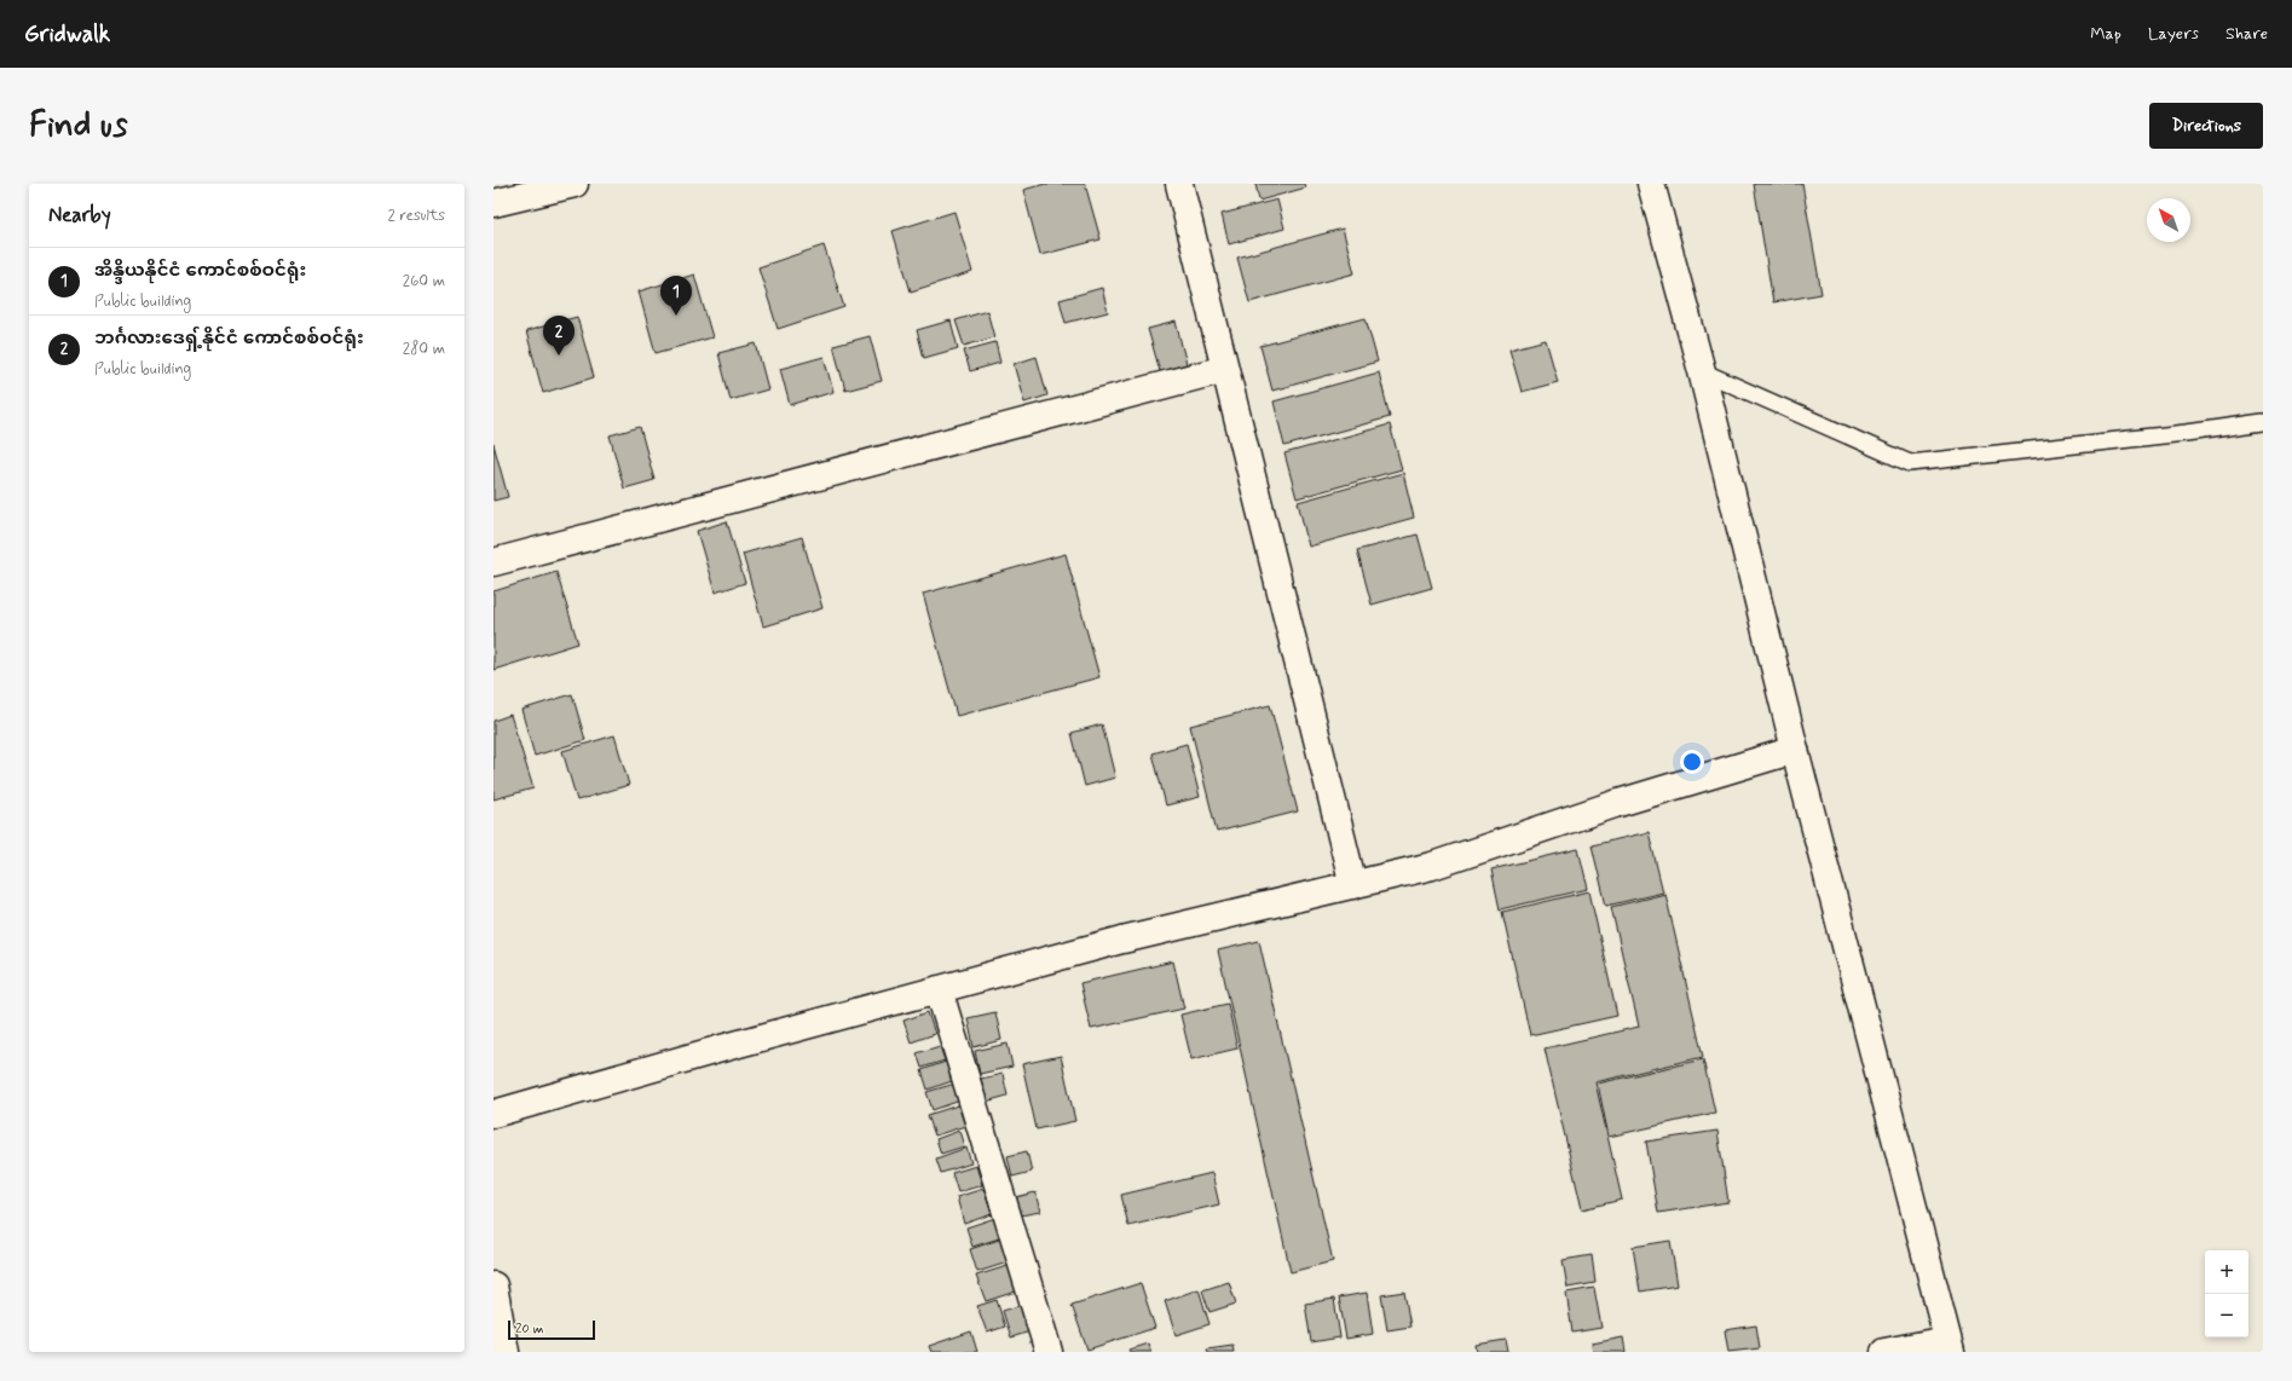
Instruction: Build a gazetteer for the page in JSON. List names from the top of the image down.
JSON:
{
  "scale_bar": "20 m",
  "north": "top left",
  "page": {
    "header": "Gridwalk",
    "nav": ["Map", "Layers", "Share"],
    "buttons": "Directions",
    "title": "Find us",
    "heading": ["Nearby", "2 results"],
    "list": [
      {
        "mark": "1",
        "name": "အိန္ဒိယနိုင်ငံ ကောင်စစ်ဝင်ရုံး",
        "note": "Public building",
        "value": "260 m"
      },
      {
        "mark": "2",
        "name": "ဘင်္ဂလားဒေရှ့်နိုင်ငံ ကောင်စစ်ဝင်ရုံး",
        "note": "Public building",
        "value": "280 m"
      }
    ],
    "pins": ["1", "2"],
    "map_buttons": ["+", "−"],
    "scale": "20 m"
  }
}
